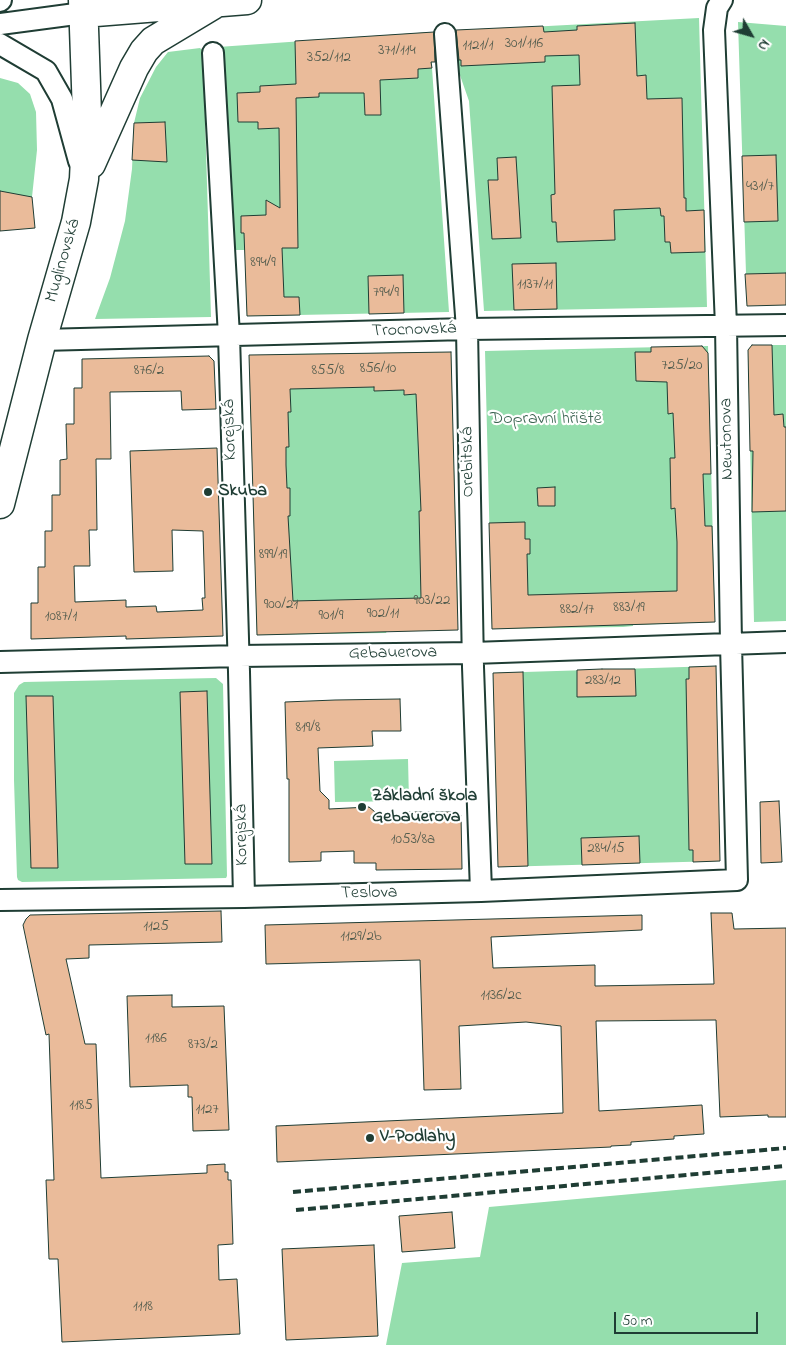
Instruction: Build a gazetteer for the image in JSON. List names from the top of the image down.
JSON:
{
  "streets": {
    "main road": ["Muglinovská"],
    "street": [
      "Trocnovská",
      "Korejská",
      "Newtonova",
      "Orebitská",
      "Gebauerova",
      "Teslova"
    ]
  },
  "crossings": [
    ["Muglinovská", "Trocnovská"],
    ["Trocnovská", "Korejská"],
    ["Trocnovská", "Newtonova"],
    ["Trocnovská", "Orebitská"],
    ["Korejská", "Gebauerova"],
    ["Korejská", "Teslova"],
    ["Newtonova", "Gebauerova"],
    ["Newtonova", "Teslova"],
    ["Orebitská", "Gebauerova"],
    ["Orebitská", "Teslova"]
  ],
  "parks": ["Dopravní hřiště"],
  "places": ["Skuba", "Základní škola Gebauerova", "V-Podlahy"],
  "house_numbers": [
    "301/116",
    "1121/1",
    "371/114",
    "352/112",
    "431/7",
    "894/9",
    "1137/11",
    "794/9",
    "725/20",
    "856/10",
    "876/2",
    "855/8",
    "899/19",
    "903/22",
    "900/21",
    "883/19",
    "882/17",
    "902/11",
    "901/9",
    "1087/1",
    "283/12",
    "819/8",
    "1053/8a",
    "284/15",
    "1125",
    "1129/2b",
    "1136/2c",
    "1186",
    "873/2",
    "1185",
    "1127",
    "1118"
  ],
  "scale_bar": "50 m",
  "north": "bottom right"
}
